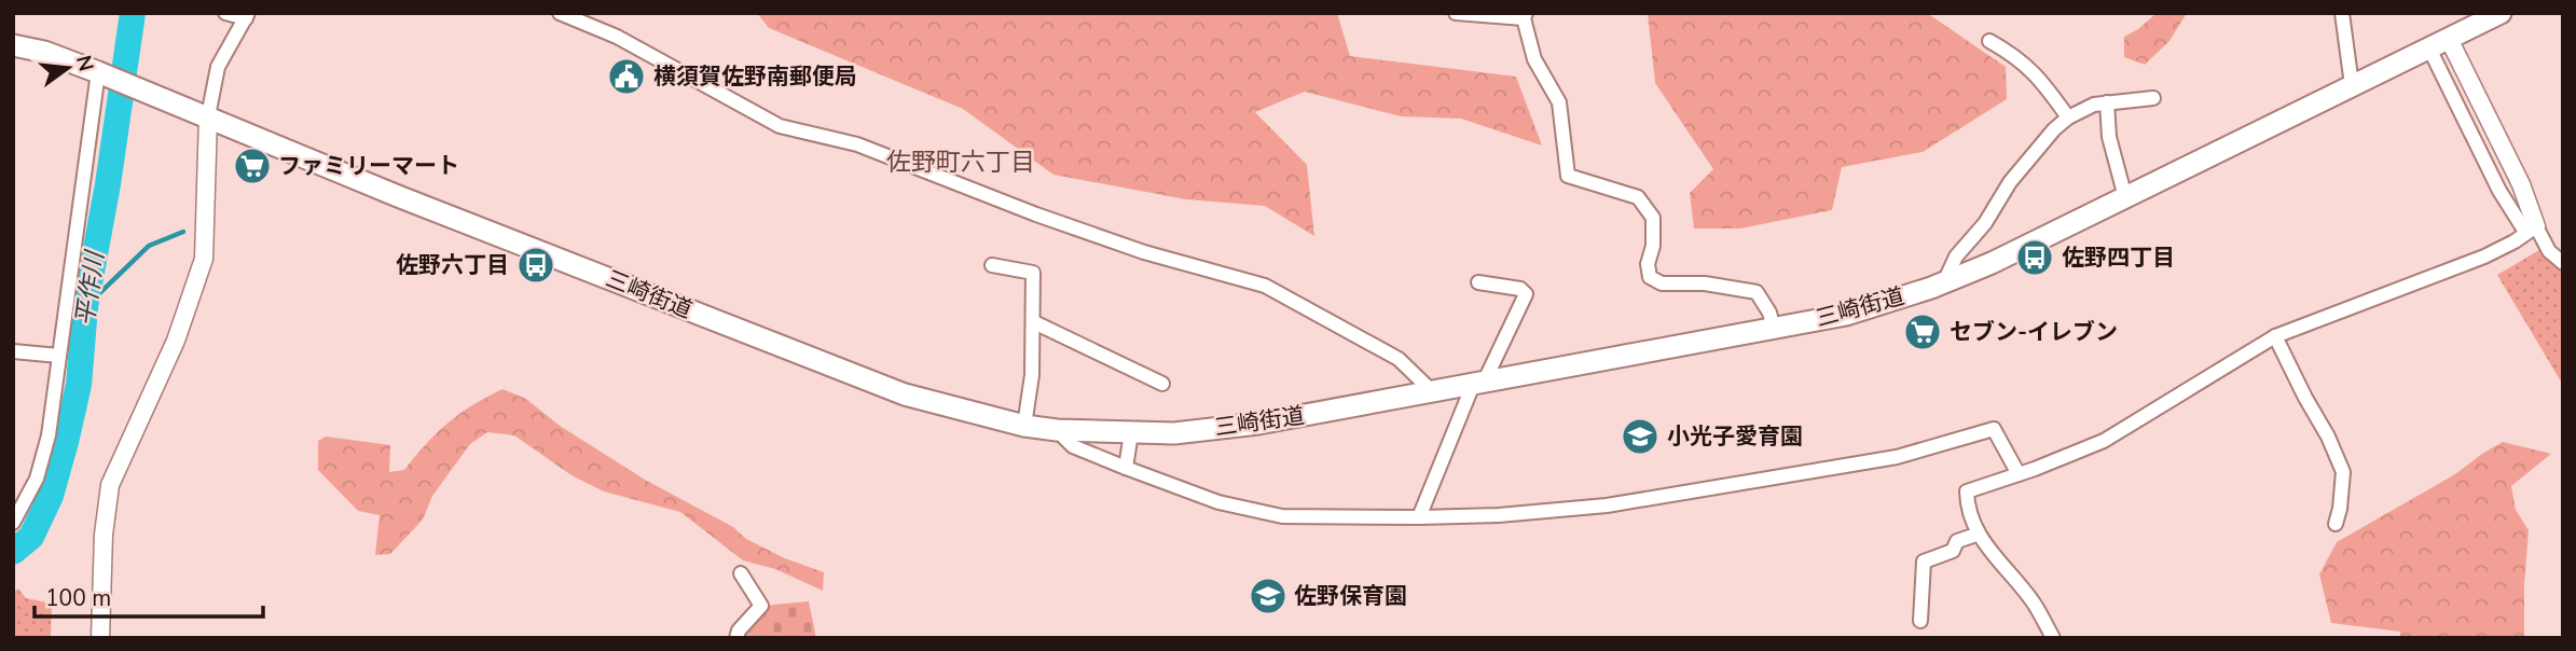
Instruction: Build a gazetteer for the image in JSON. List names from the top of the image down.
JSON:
{
  "streets": {
    "main road": ["三崎街道"]
  },
  "districts": ["佐野町六丁目"],
  "water": ["平作川"],
  "places": {
    "public building": ["横須賀佐野南郵便局"],
    "supermarket": ["ファミリーマート", "セブン-イレブン"],
    "bus stop": ["佐野四丁目", "佐野六丁目"],
    "school or university": ["小光子愛育園", "佐野保育園"]
  },
  "scale_bar": "100 m",
  "north": "right"
}
